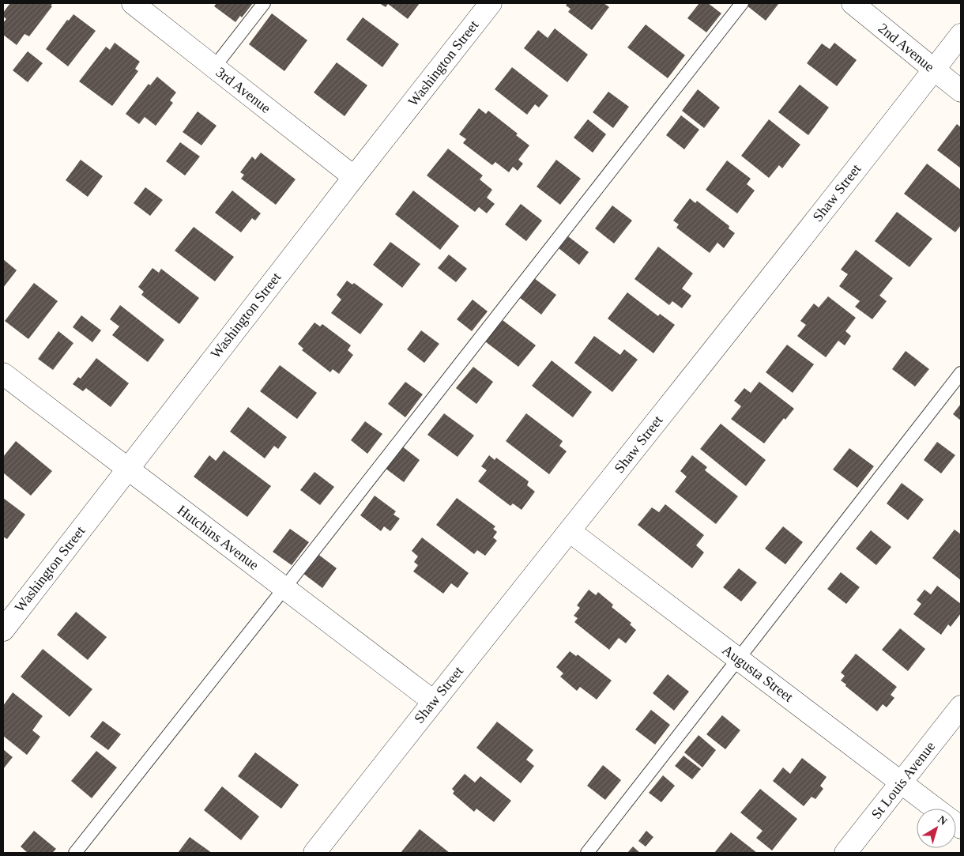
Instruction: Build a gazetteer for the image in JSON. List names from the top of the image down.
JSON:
{
  "streets": {
    "street": [
      "2nd Avenue",
      "Washington Street",
      "3rd Avenue",
      "Shaw Street",
      "Hutchins Avenue",
      "Augusta Street",
      "St Louis Avenue"
    ]
  },
  "crossings": [
    ["2nd Avenue", "Shaw Street"],
    ["Washington Street", "3rd Avenue"],
    ["Washington Street", "Hutchins Avenue"],
    ["Shaw Street", "Hutchins Avenue"],
    ["Shaw Street", "Augusta Street"],
    ["Augusta Street", "St Louis Avenue"]
  ],
  "north": "top right"
}
